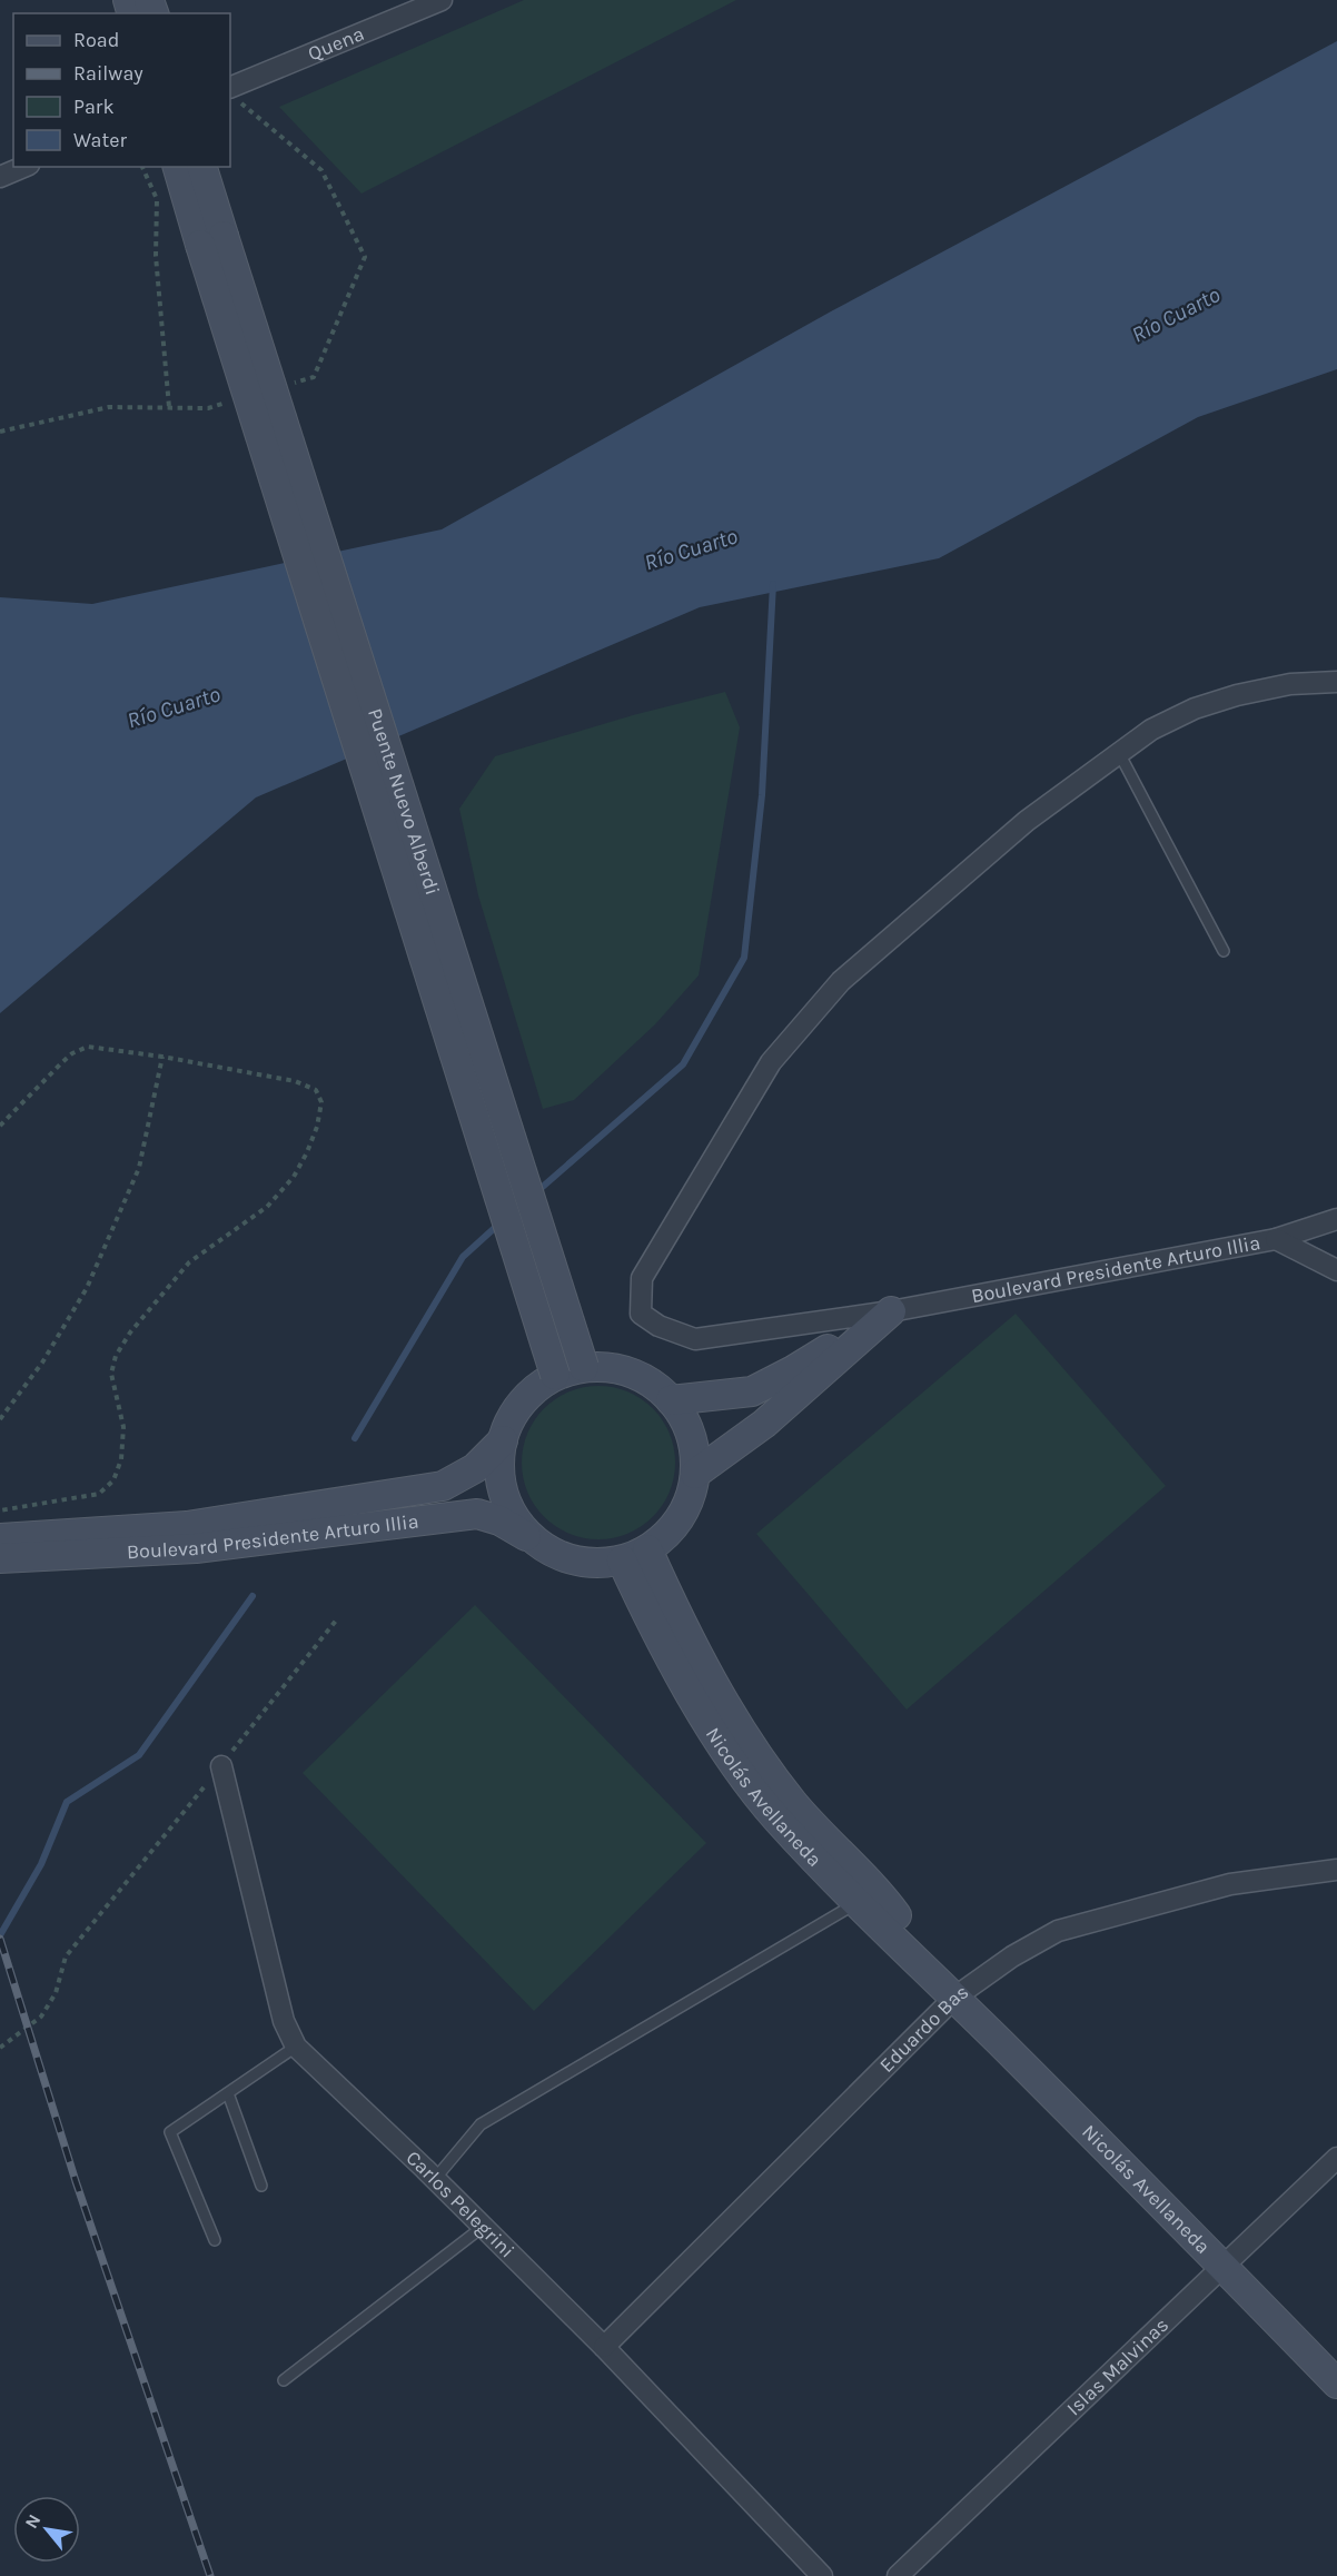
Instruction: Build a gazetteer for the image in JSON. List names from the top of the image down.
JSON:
{
  "streets": {
    "main road": ["Puente Nuevo Alberdi", "Boulevard Presidente Arturo Illia", "Nicolás Avellaneda"],
    "street": [
      "Quena",
      "Eduardo Bas",
      "Carlos Pelegrini",
      "Islas Malvinas"
    ]
  },
  "crossings": [
    ["Puente Nuevo Alberdi", "Boulevard Presidente Arturo Illia"],
    ["Puente Nuevo Alberdi", "Nicolás Avellaneda"],
    ["Boulevard Presidente Arturo Illia", "Nicolás Avellaneda"],
    ["Nicolás Avellaneda", "Eduardo Bas"],
    ["Nicolás Avellaneda", "Islas Malvinas"],
    ["Eduardo Bas", "Carlos Pelegrini"]
  ],
  "water": ["Río Cuarto"],
  "legend": [
    "Road",
    "Railway",
    "Park",
    "Water"
  ],
  "north": "top left"
}
